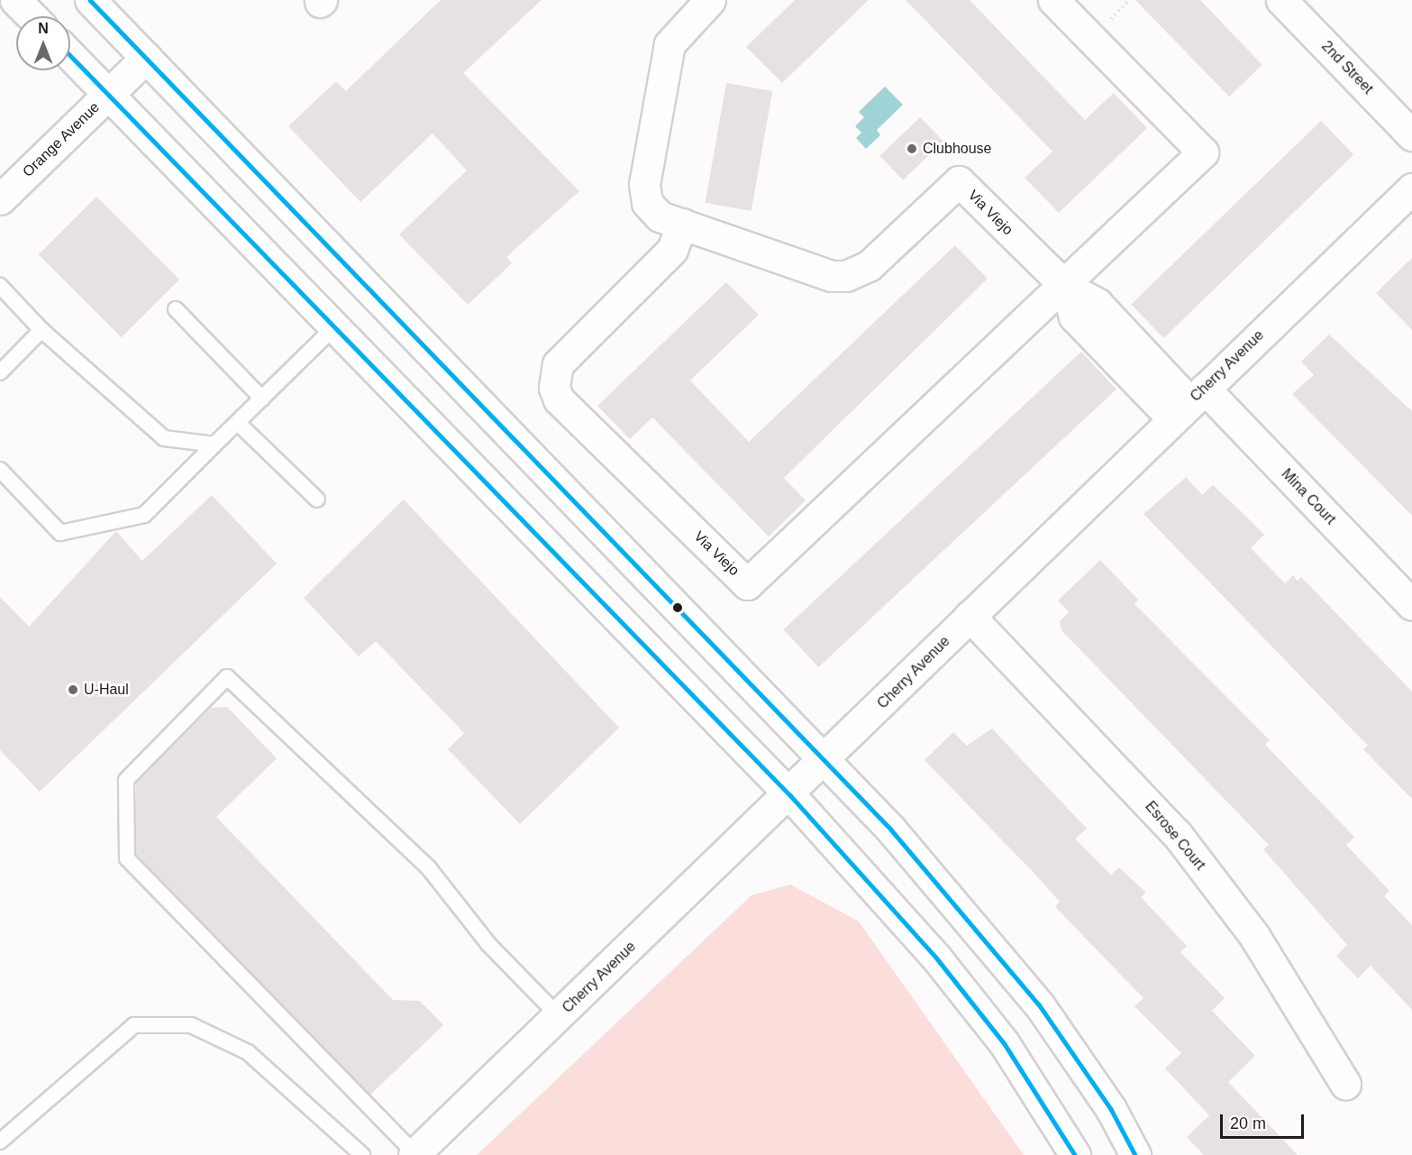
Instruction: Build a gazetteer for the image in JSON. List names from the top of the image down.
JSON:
{
  "streets": {
    "street": [
      "2nd Street",
      "Orange Avenue",
      "Via Viejo",
      "Cherry Avenue",
      "Mina Court",
      "Esrose Court"
    ]
  },
  "crossings": [
    ["Via Viejo", "Cherry Avenue"],
    ["Via Viejo", "Mina Court"],
    ["Cherry Avenue", "Mina Court"],
    ["Cherry Avenue", "Esrose Court"]
  ],
  "places": ["Clubhouse", "U-Haul"],
  "scale_bar": "20 m",
  "north": "top"
}
